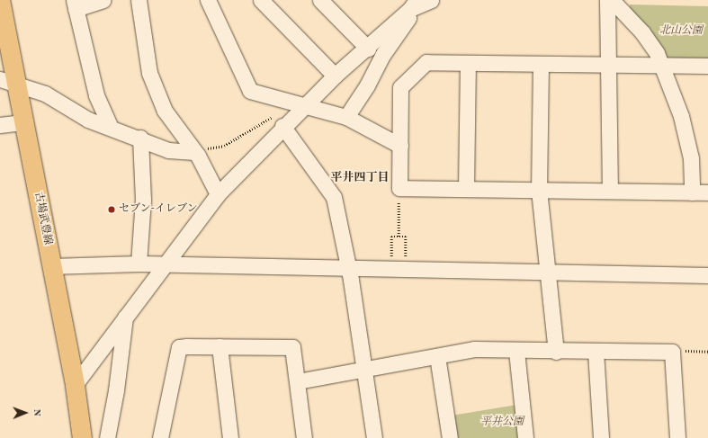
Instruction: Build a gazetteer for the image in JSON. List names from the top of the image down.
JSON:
{
  "streets": {
    "main road": ["古場武豊線"]
  },
  "districts": ["平井四丁目"],
  "parks": ["北山公園", "平井公園"],
  "places": ["セブン-イレブン"],
  "north": "right"
}
